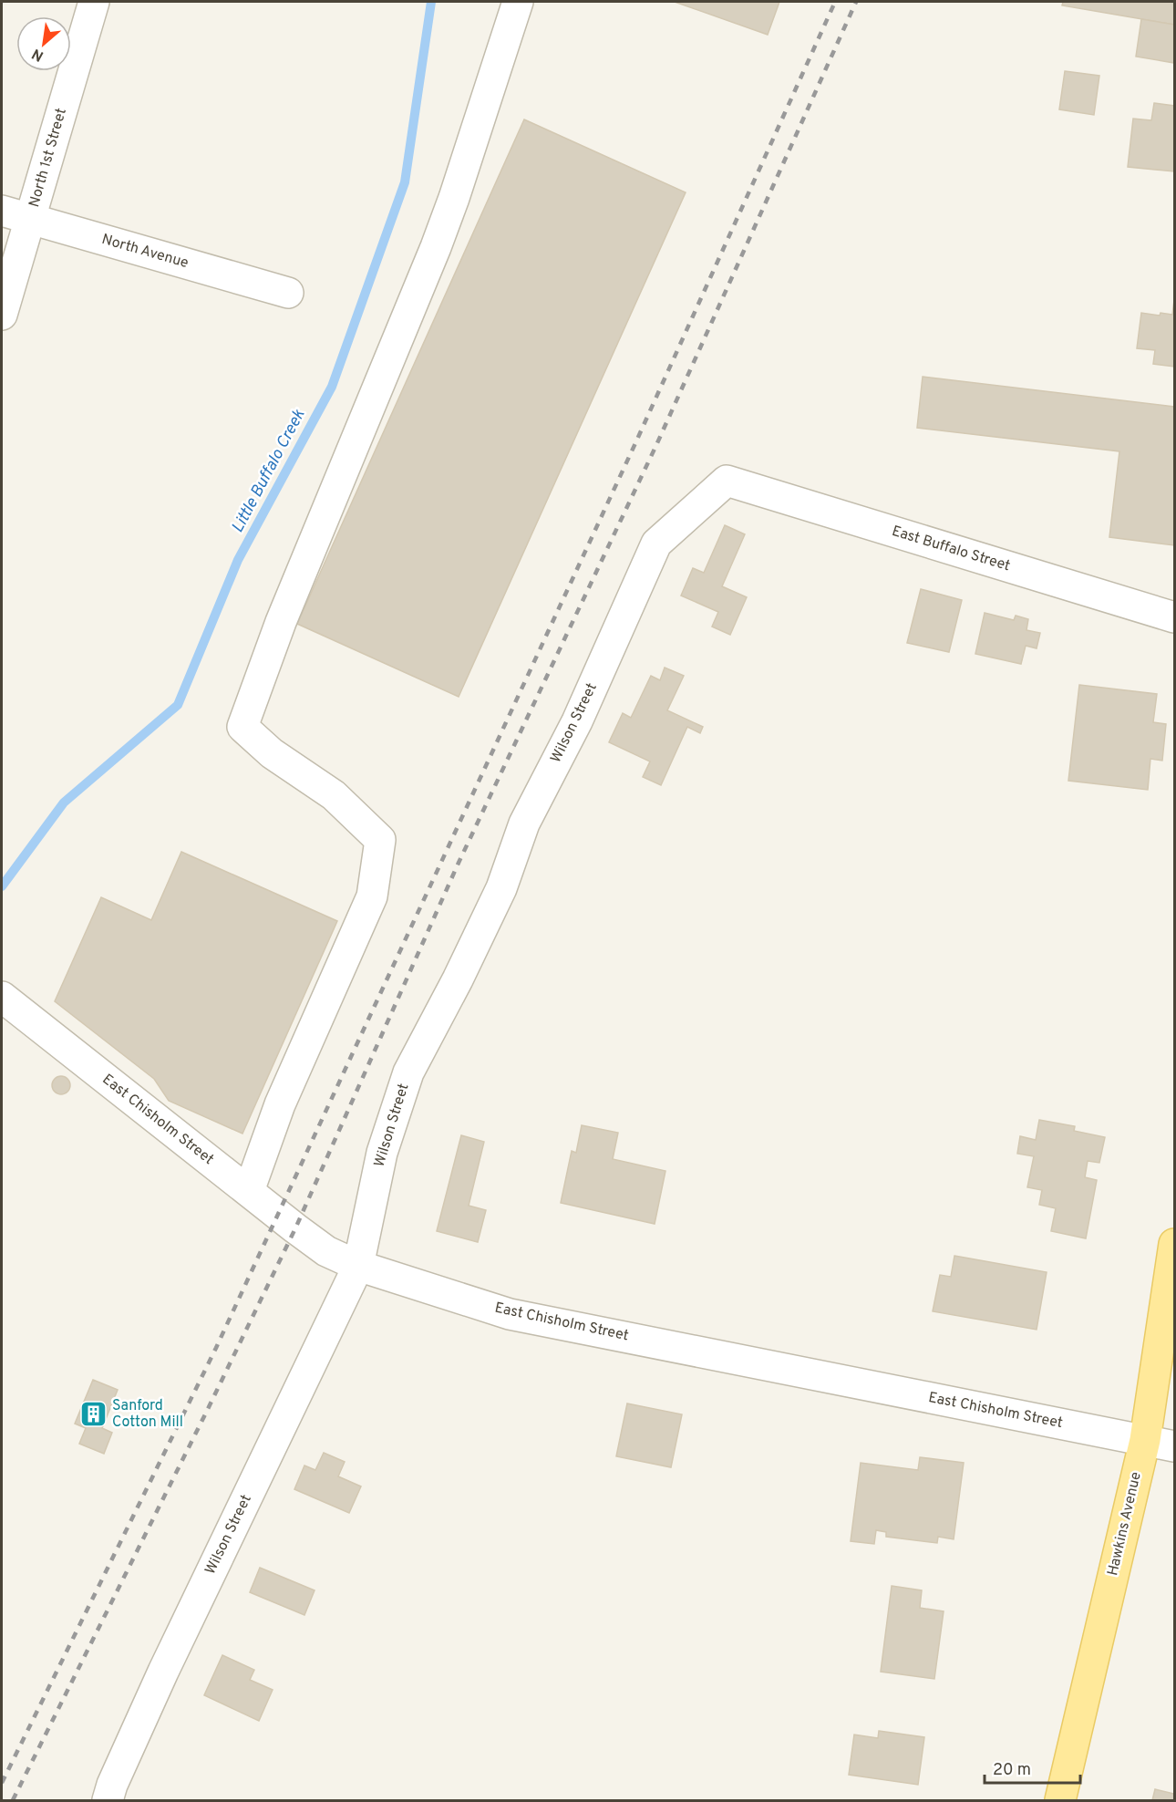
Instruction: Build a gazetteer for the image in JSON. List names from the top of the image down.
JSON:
{
  "streets": {
    "main road": ["Hawkins Avenue"],
    "street": [
      "North 1st Street",
      "North Avenue",
      "East Buffalo Street",
      "Wilson Street",
      "East Chisholm Street"
    ]
  },
  "crossings": [
    ["North 1st Street", "North Avenue"],
    ["East Buffalo Street", "Wilson Street"],
    ["Wilson Street", "East Chisholm Street"],
    ["East Chisholm Street", "Hawkins Avenue"]
  ],
  "water": ["Little Buffalo Creek"],
  "places": {
    "building": ["Sanford Cotton Mill"]
  },
  "scale_bar": "20 m",
  "north": "bottom left"
}
